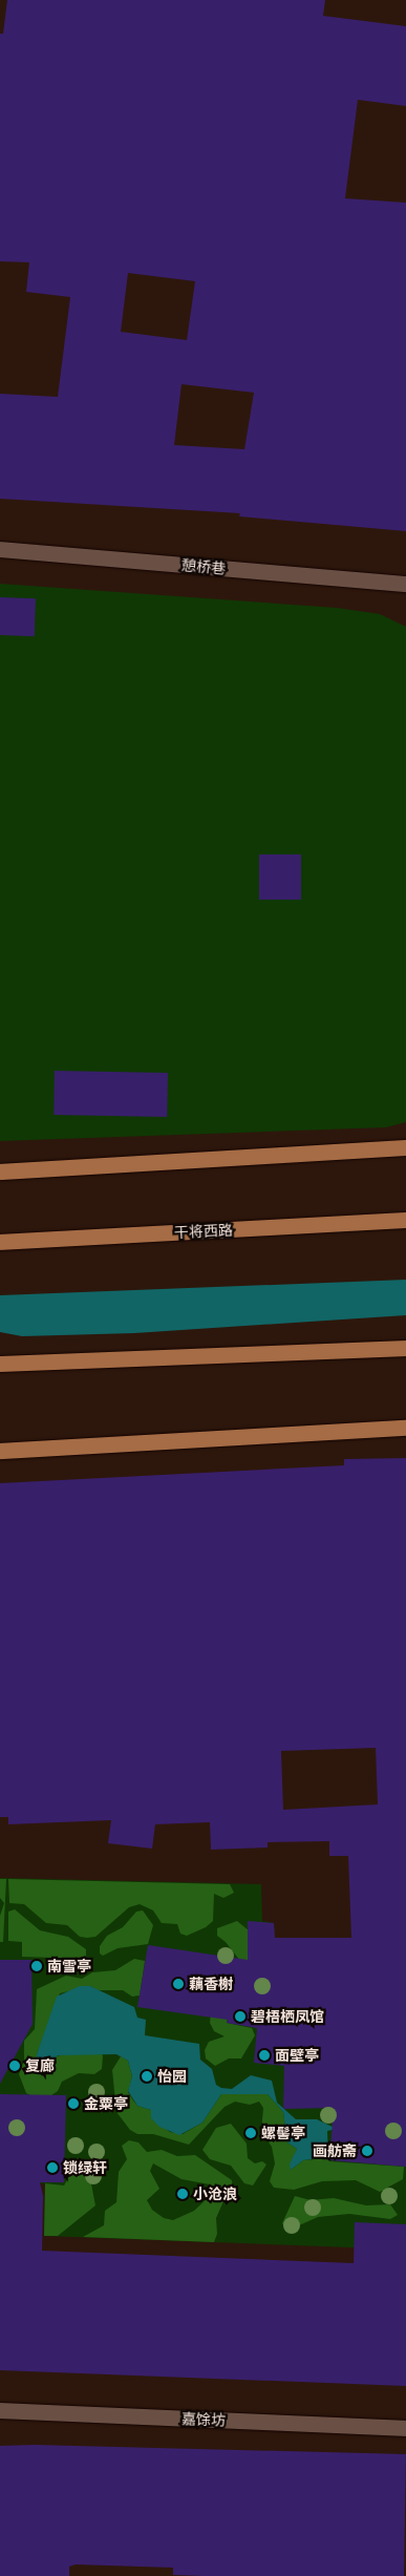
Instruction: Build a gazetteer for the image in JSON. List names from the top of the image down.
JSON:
{
  "streets": {
    "main road": ["干将西路"],
    "street": ["憩桥巷", "嘉馀坊"]
  },
  "places": [
    "南雪亭",
    "藕香榭",
    "碧梧栖凤馆",
    "面壁亭",
    "复廊",
    "怡园",
    "金粟亭",
    "螺髻亭",
    "画舫斋",
    "锁绿轩",
    "小沧浪"
  ]
}
